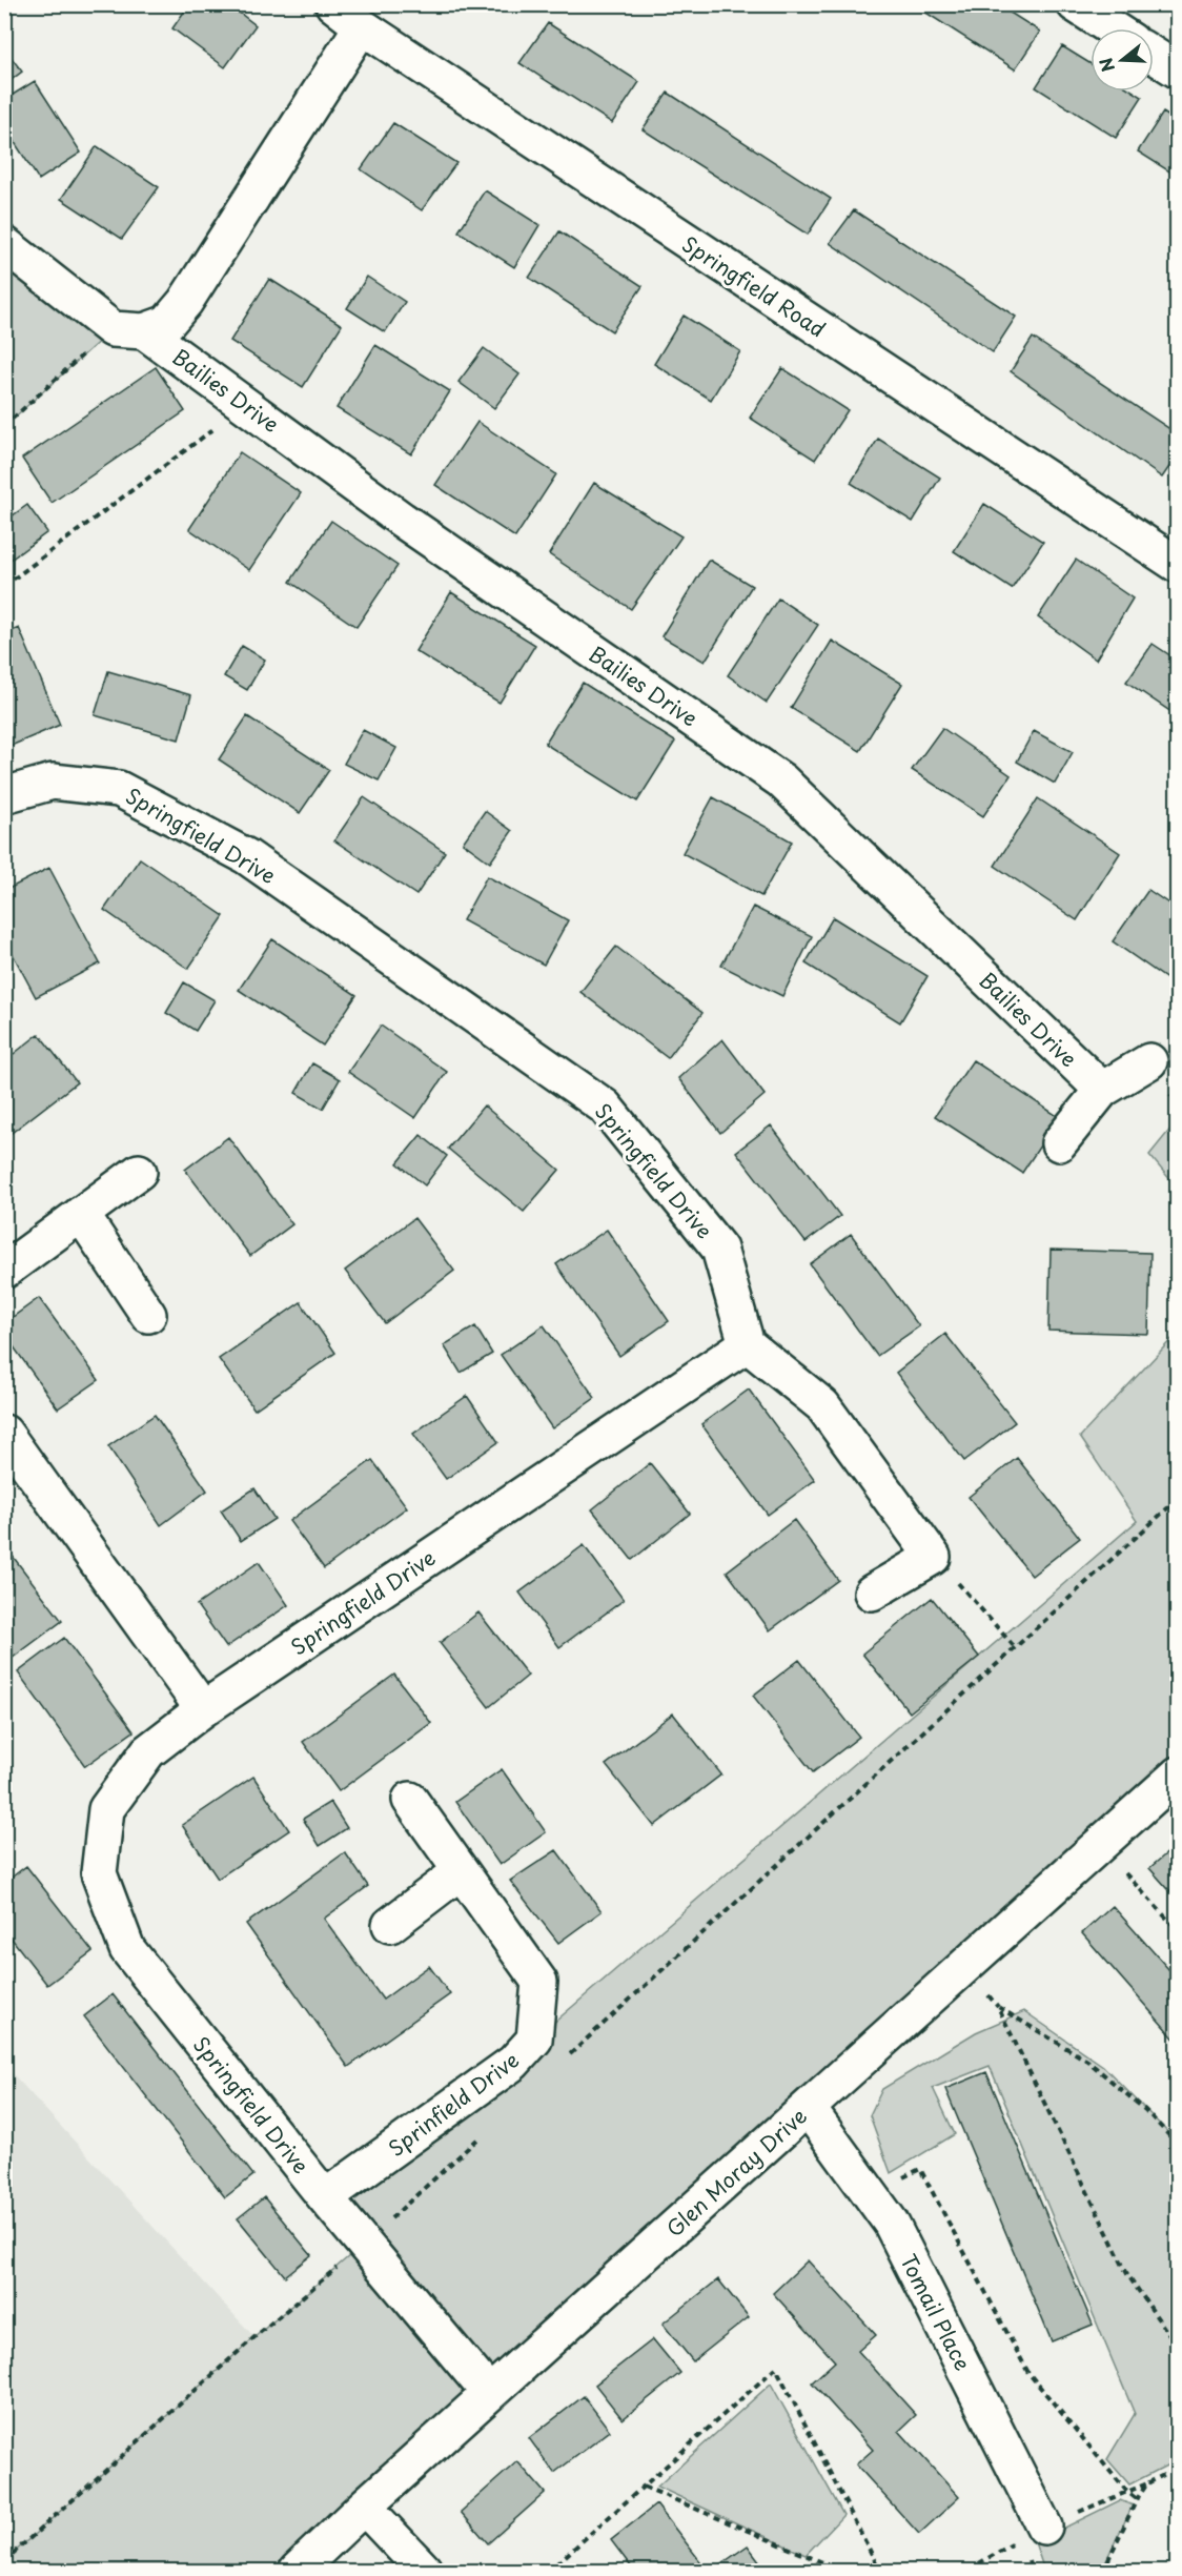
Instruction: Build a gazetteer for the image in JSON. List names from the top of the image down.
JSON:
{
  "streets": {
    "street": [
      "Springfield Road",
      "Bailies Drive",
      "Springfield Drive",
      "Sprinfield Drive",
      "Glen Moray Drive",
      "Tomail Place"
    ]
  },
  "crossings": [
    ["Springfield Road", "Bailies Drive"],
    ["Springfield Drive", "Sprinfield Drive"],
    ["Springfield Drive", "Glen Moray Drive"],
    ["Glen Moray Drive", "Tomail Place"]
  ],
  "north": "left"
}
